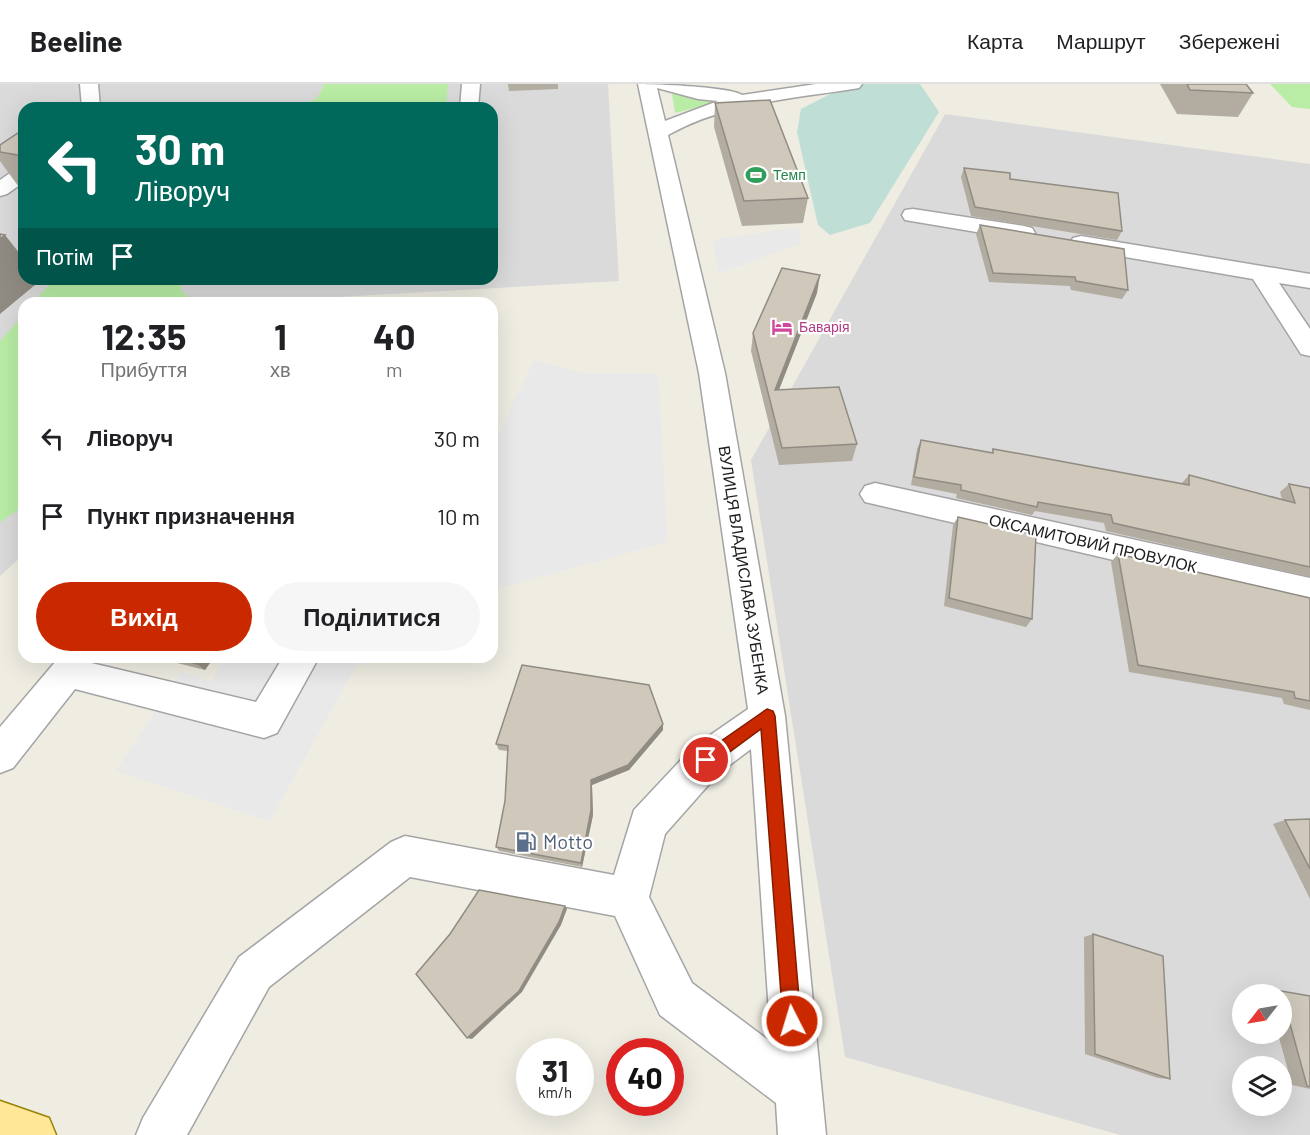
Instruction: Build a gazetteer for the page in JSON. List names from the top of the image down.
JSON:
{
  "streets": {
    "street": ["ОКСАМИТОВИЙ ПРОВУЛОК", "ВУЛИЦЯ ВЛАДИСЛАВА ЗУБЕНКА"]
  },
  "places": {
    "sports": ["Темп"],
    "hotel": ["Баварія"],
    "fuel station": ["Motto"]
  },
  "north": "bottom left",
  "page": {
    "header": "Beeline",
    "nav": ["Карта", "Маршрут", "Збережені"],
    "turn": ["30 m", "Ліворуч"],
    "then": "Потім",
    "eta": [
      "12:35",
      "Прибуття",
      "1",
      "хв",
      "40",
      "m"
    ],
    "list": [
      {
        "name": "Ліворуч",
        "value": "30 m"
      },
      {
        "name": "Пункт призначення",
        "value": "10 m"
      }
    ],
    "buttons": ["Вихід", "Поділитися"],
    "speed": "31 km/h",
    "limit": "40"
  }
}
